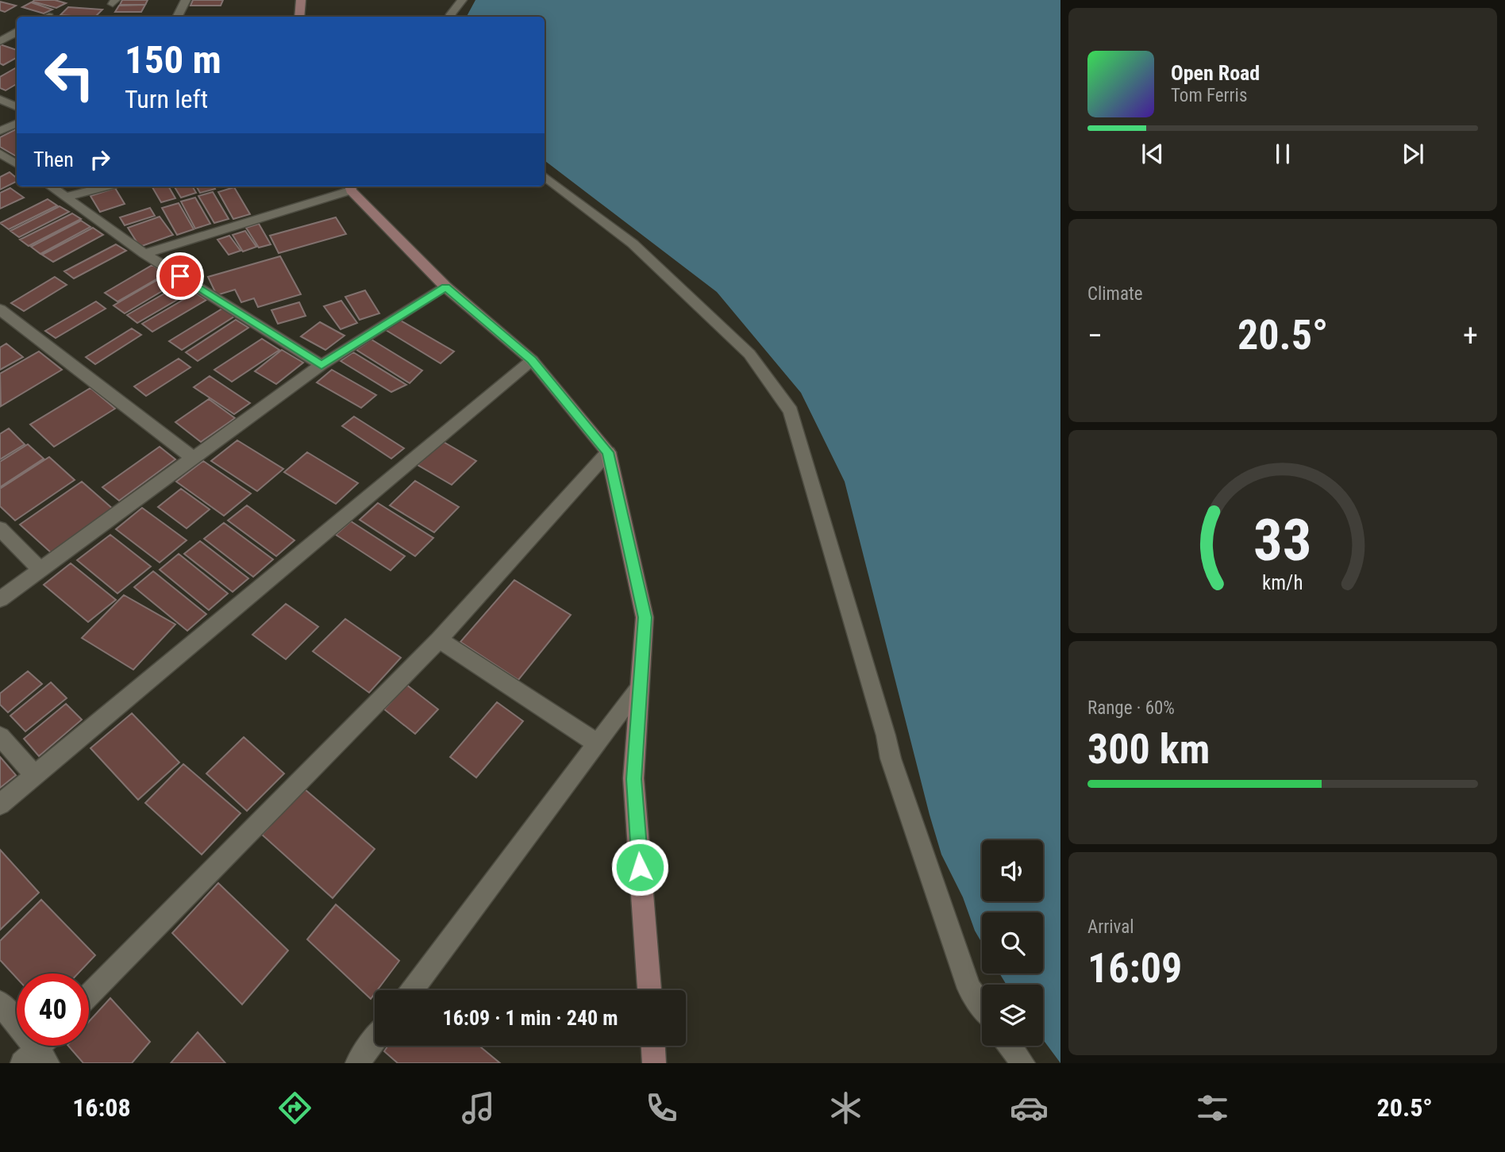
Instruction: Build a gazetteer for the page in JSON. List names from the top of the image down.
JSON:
{
  "page": {
    "turn": ["150 m", "Turn left"],
    "song": ["Open Road", "Tom Ferris"],
    "then": "Then",
    "tile": [
      "Climate",
      ["Range · 60%", "300 km"],
      ["Arrival", "16:09"]
    ],
    "heat": ["−", "20.5°", "+"],
    "limit": "40",
    "trip": "16:09 · 1 min · 240 m",
    "tabs": ["16:08", "20.5°"],
    "gauge": ["33", "km/h"]
  }
}
